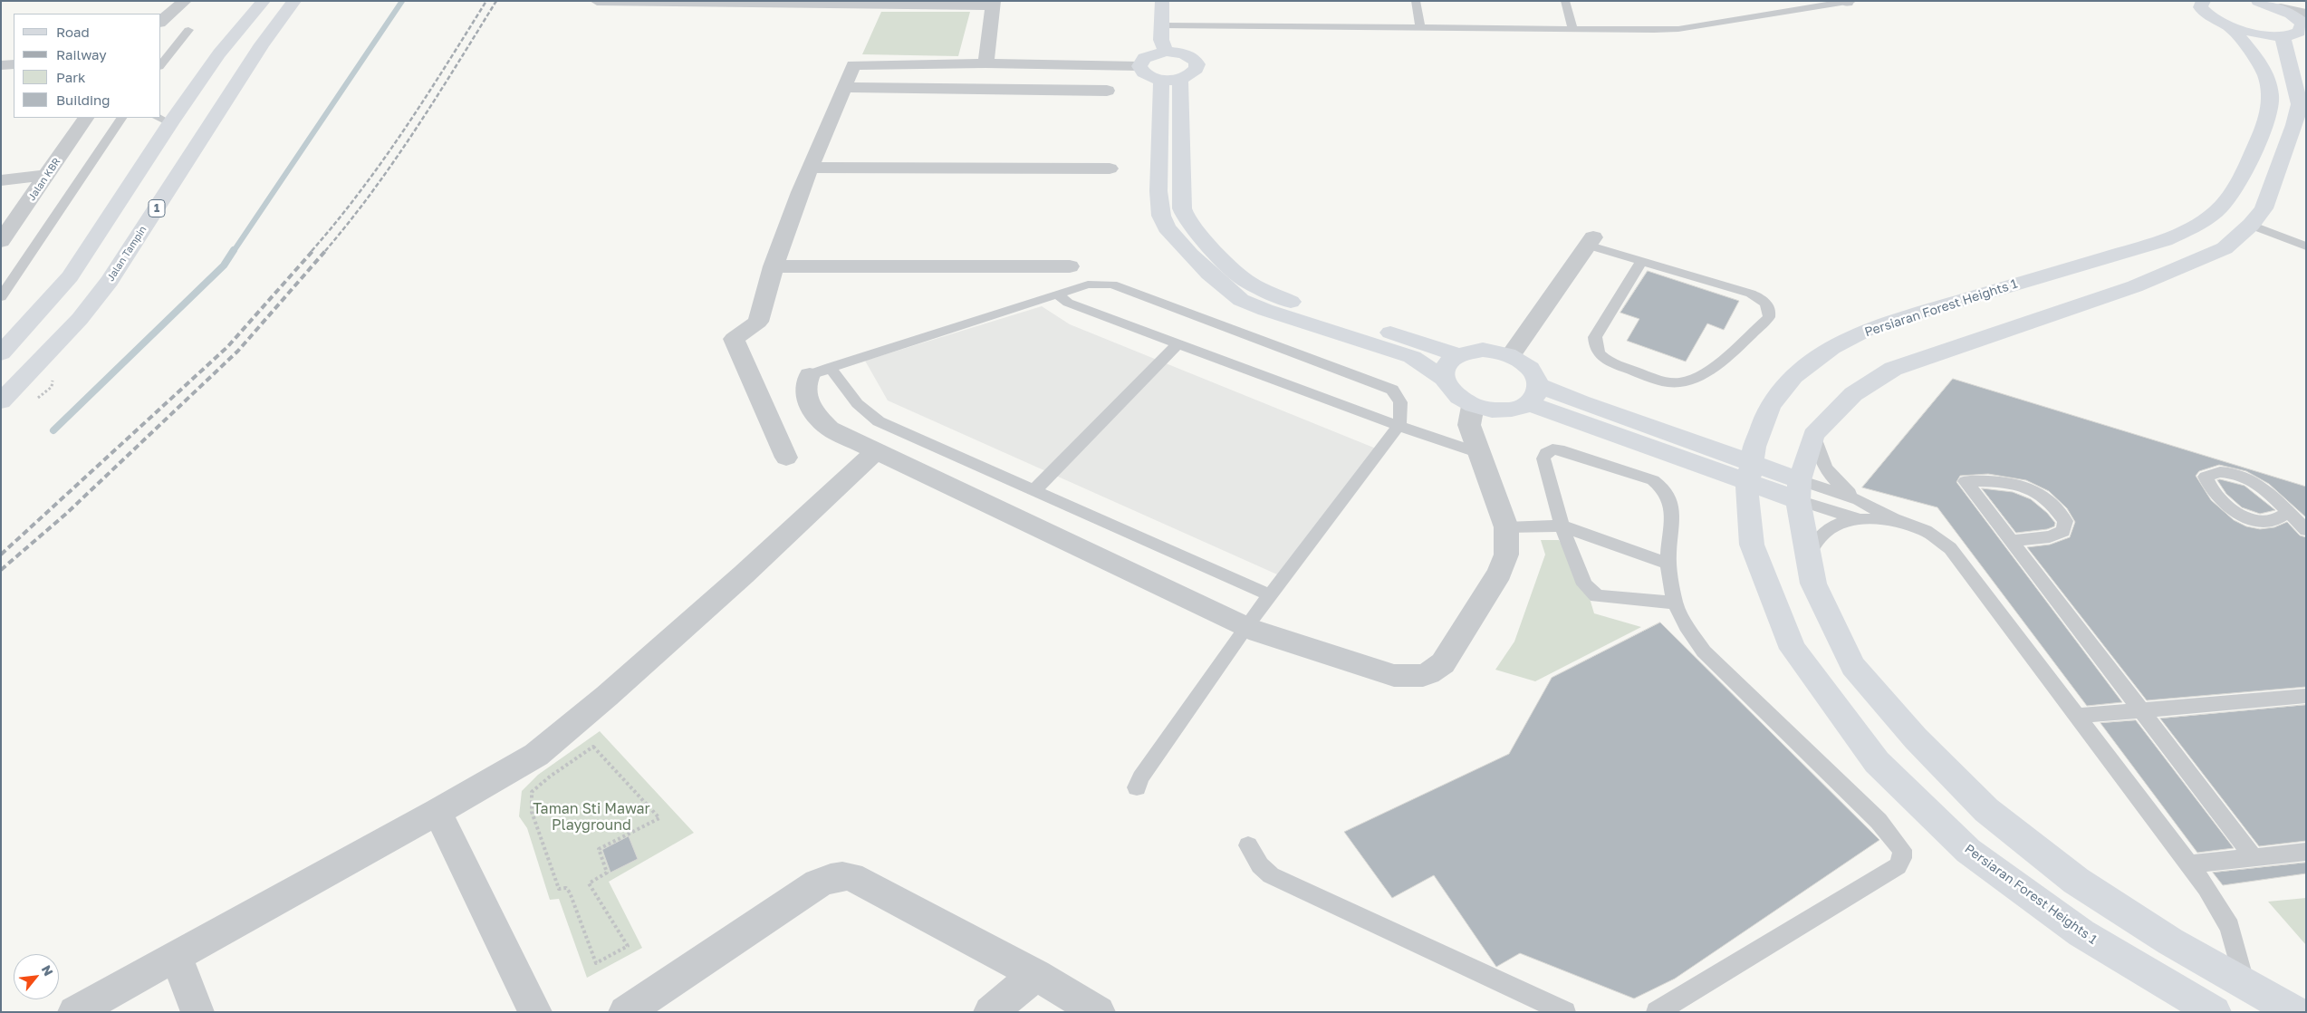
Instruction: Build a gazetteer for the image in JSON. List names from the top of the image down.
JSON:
{
  "streets": {
    "main road": ["1", "Jalan Tampin", "Persiaran Forest Heights 1"],
    "street": ["Jalan KBR"]
  },
  "parks": ["Taman Sti Mawar Playground"],
  "legend": [
    "Road",
    "Railway",
    "Park",
    "Building"
  ],
  "north": "top right"
}
